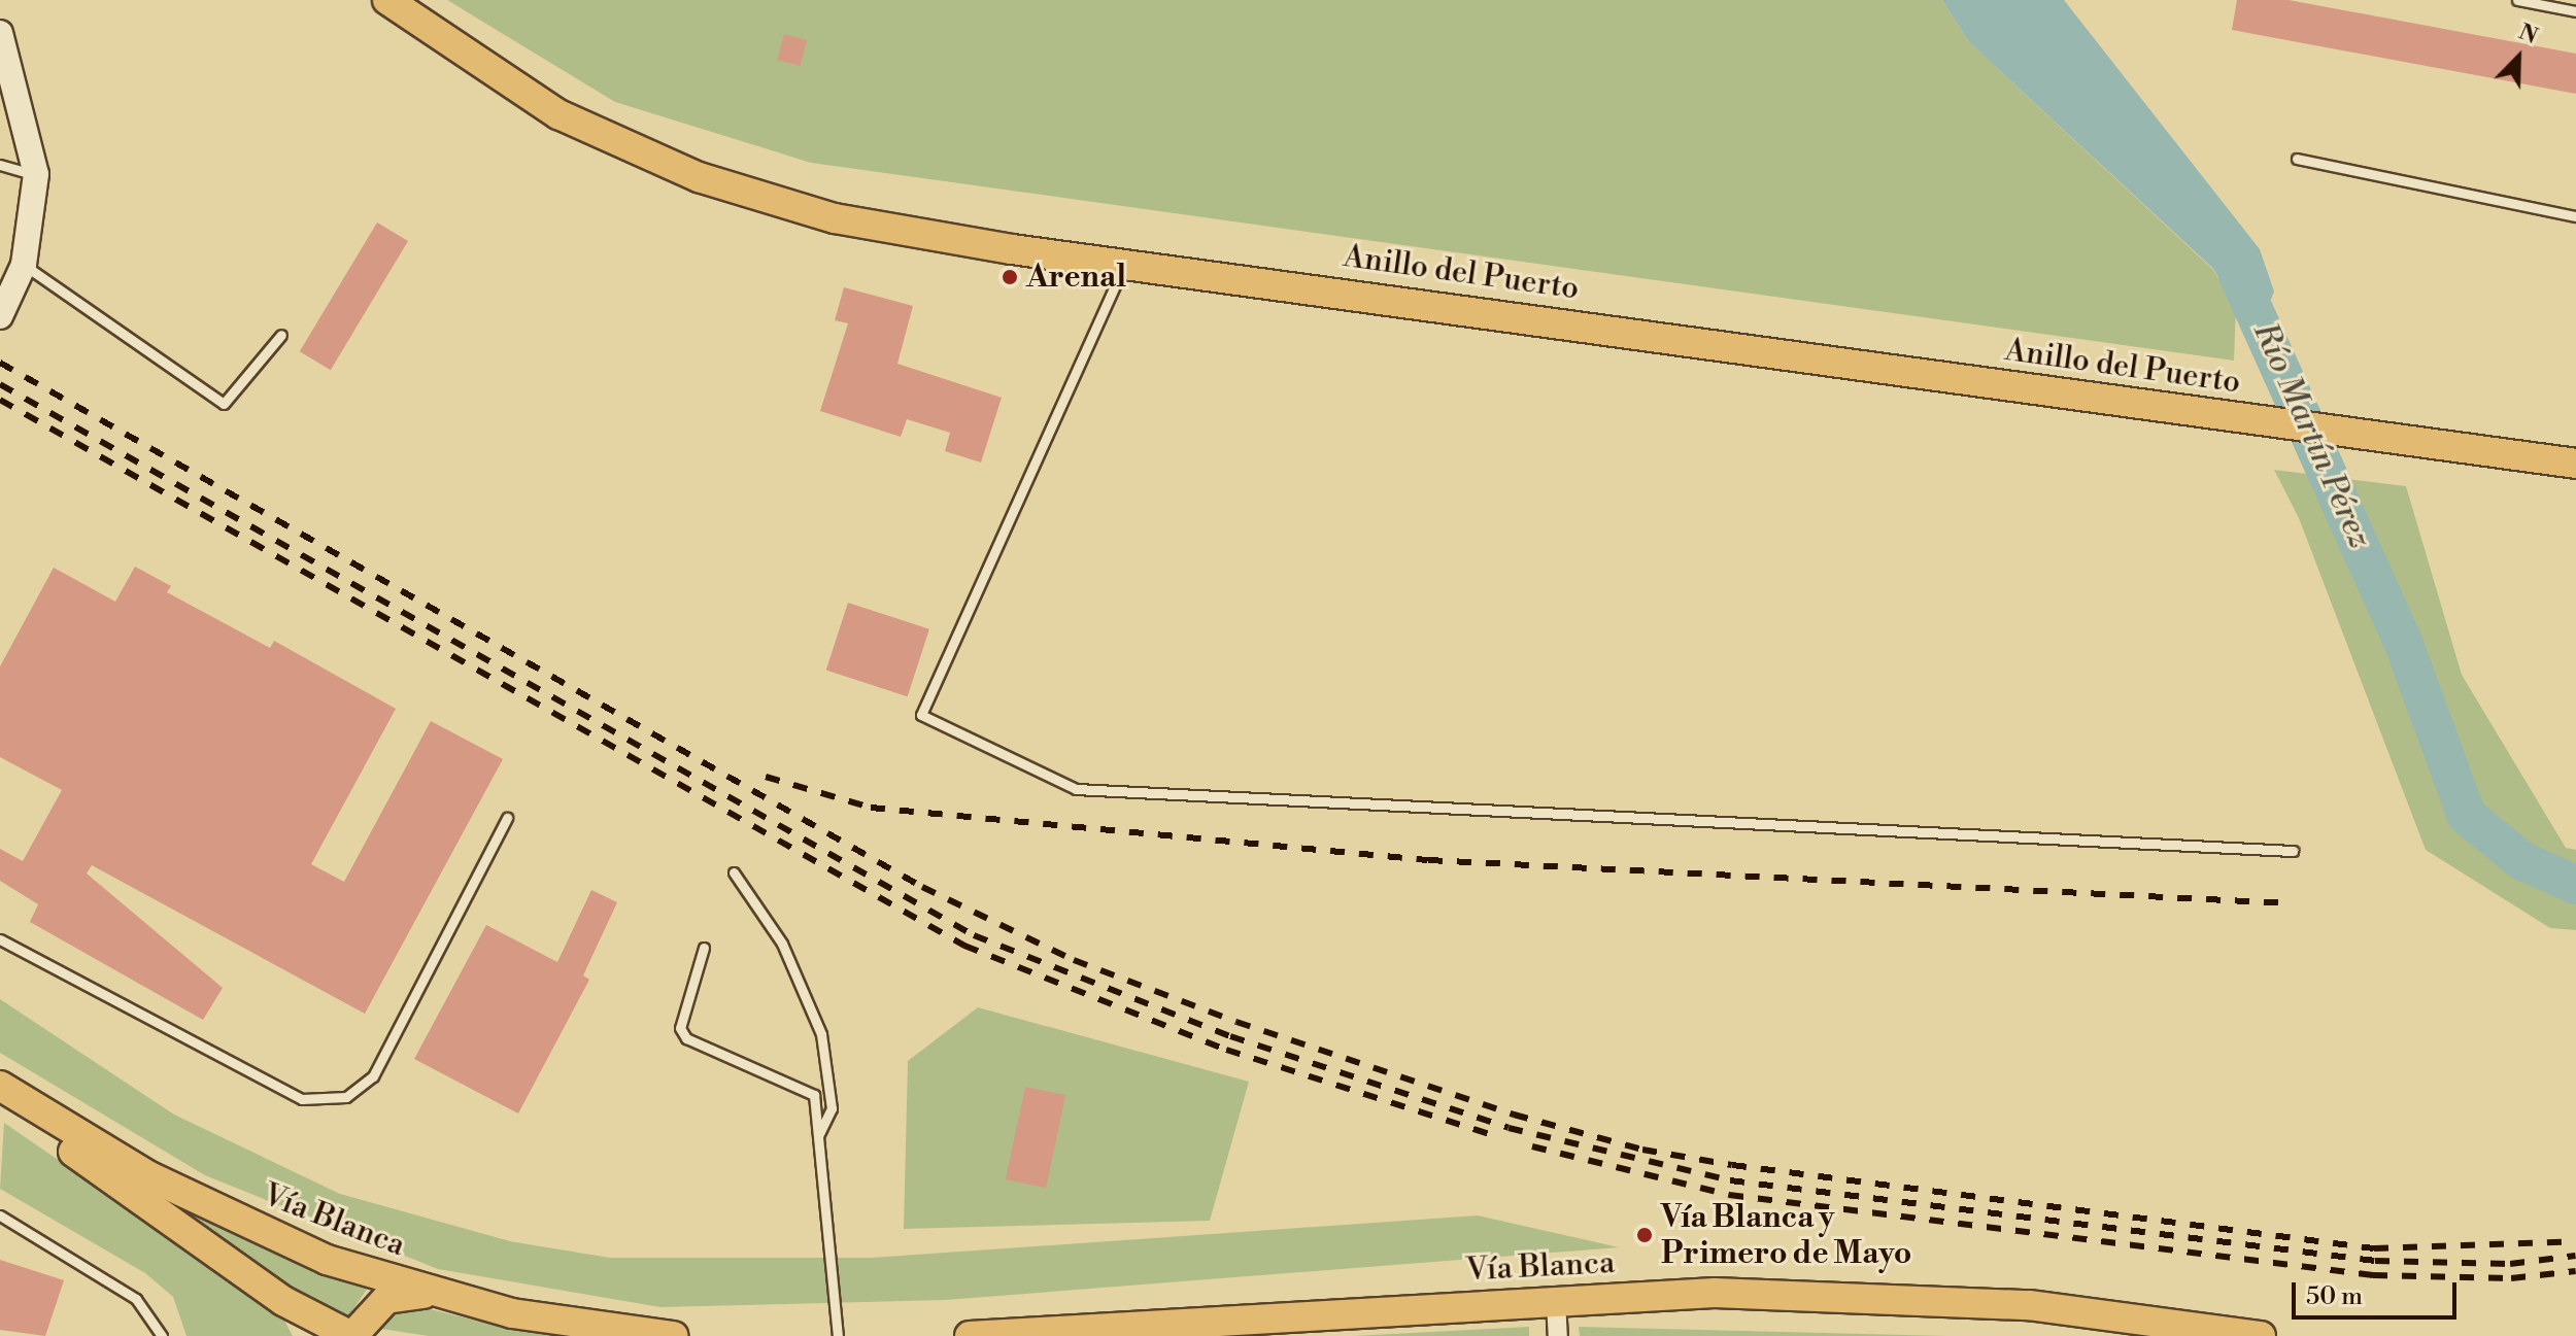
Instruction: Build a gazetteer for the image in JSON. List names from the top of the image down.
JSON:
{
  "streets": {
    "main road": ["Anillo del Puerto", "Vía Blanca"]
  },
  "water": ["Río Martín Pérez"],
  "places": ["Arenal", "Vía Blanca y Primero de Mayo"],
  "scale_bar": "50 m",
  "north": "top right"
}
